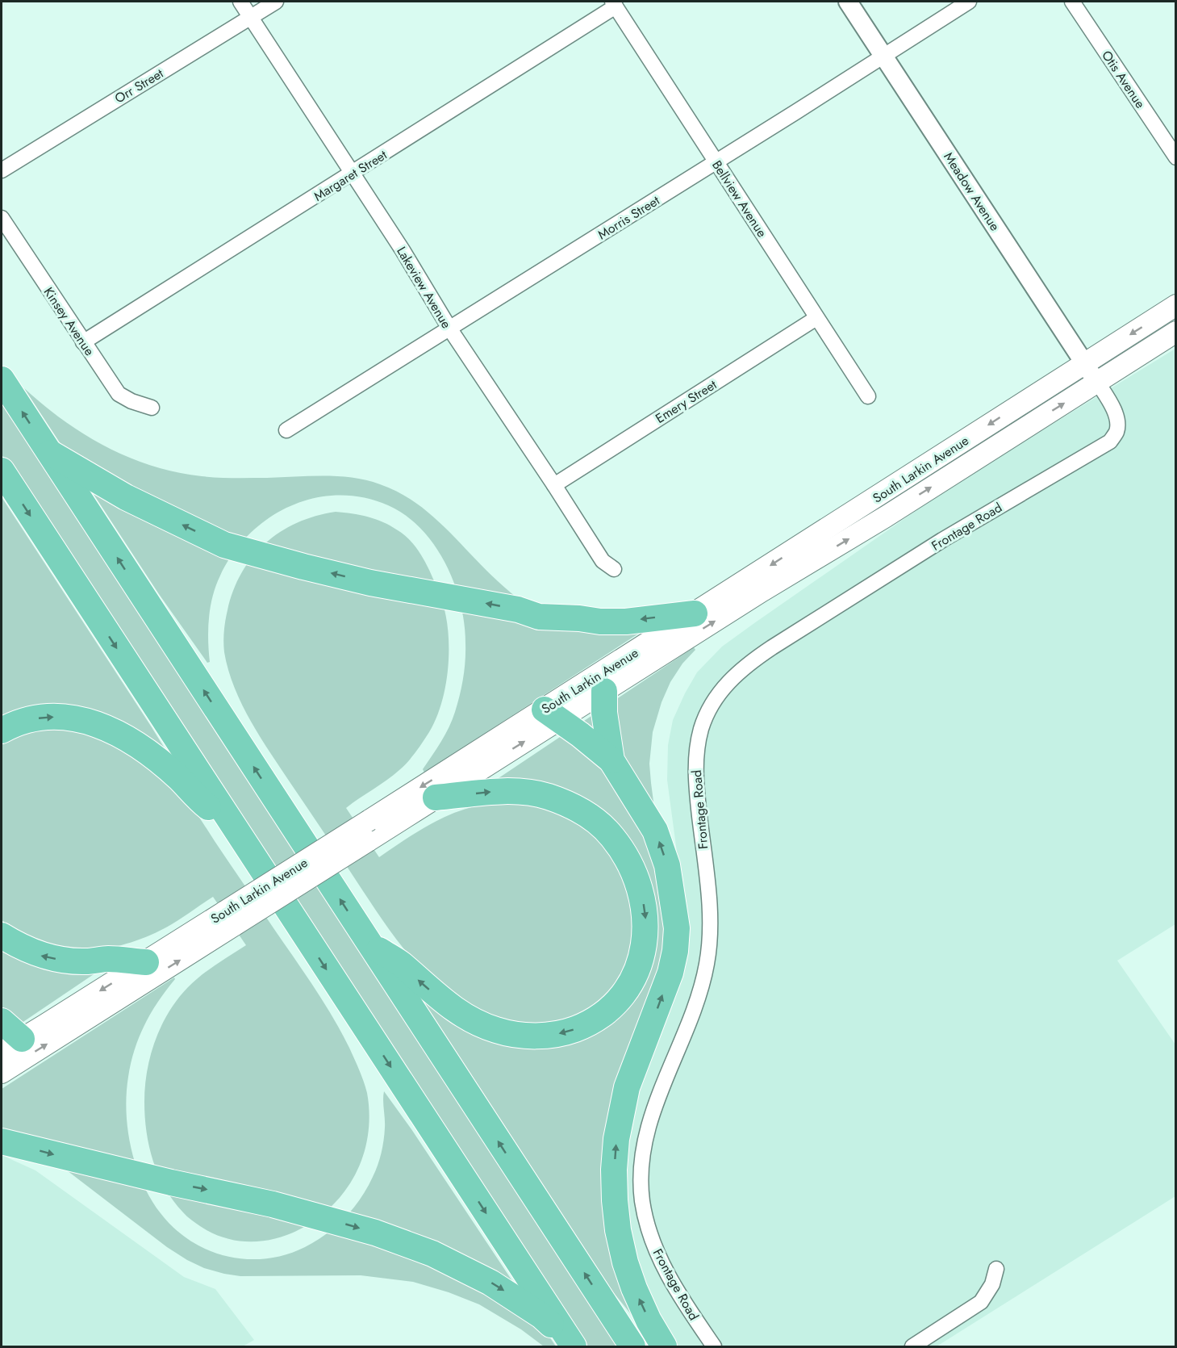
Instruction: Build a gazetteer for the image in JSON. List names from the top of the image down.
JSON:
{
  "streets": {
    "main road": ["South Larkin Avenue"],
    "street": [
      "Otis Avenue",
      "Orr Street",
      "Margaret Street",
      "Meadow Avenue",
      "Bellview Avenue",
      "Morris Street",
      "Lakeview Avenue",
      "Kinsey Avenue",
      "Emery Street",
      "Frontage Road"
    ]
  },
  "crossings": [
    ["Orr Street", "Lakeview Avenue"],
    ["Margaret Street", "Bellview Avenue"],
    ["Margaret Street", "Lakeview Avenue"],
    ["Margaret Street", "Kinsey Avenue"],
    ["Meadow Avenue", "Morris Street"],
    ["Meadow Avenue", "South Larkin Avenue"],
    ["Meadow Avenue", "Frontage Road"],
    ["Bellview Avenue", "Morris Street"],
    ["Bellview Avenue", "Emery Street"],
    ["Morris Street", "Lakeview Avenue"],
    ["Lakeview Avenue", "Emery Street"],
    ["South Larkin Avenue", "Frontage Road"]
  ]
}
